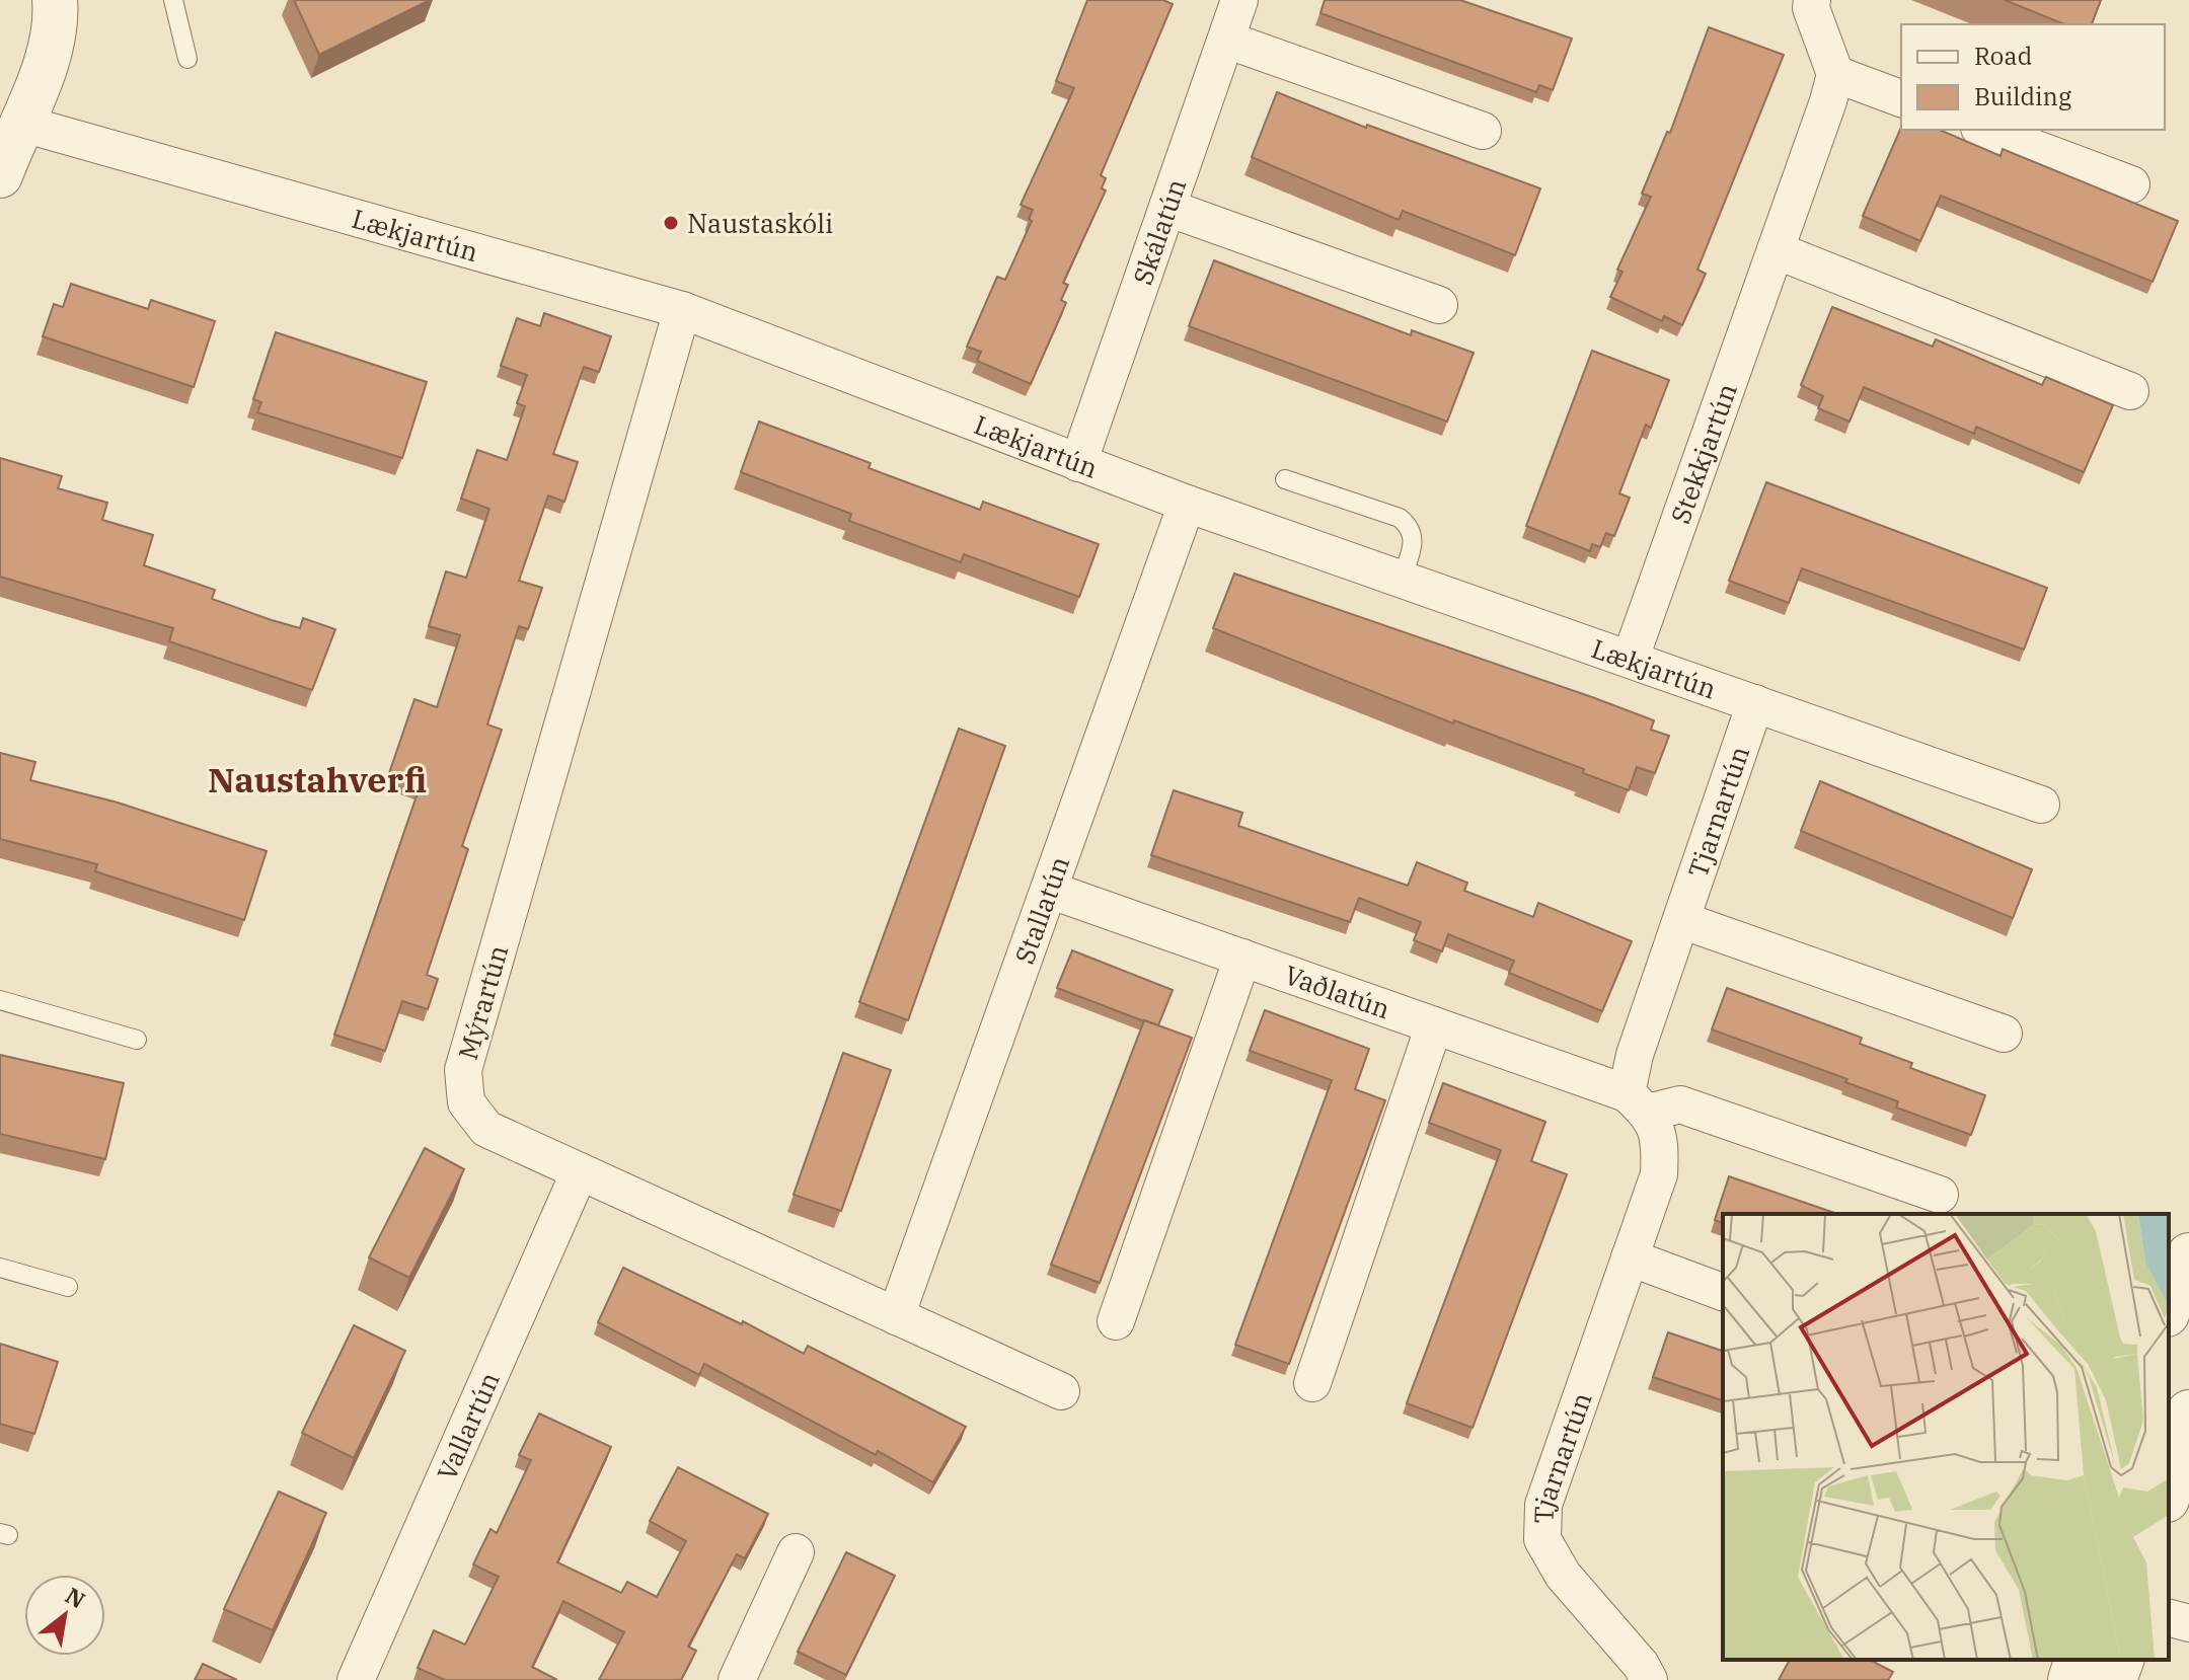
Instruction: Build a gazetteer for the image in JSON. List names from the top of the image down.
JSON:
{
  "streets": {
    "street": [
      "Skálatún",
      "Lækjartún",
      "Stekkjartún",
      "Tjarnartún",
      "Stallatún",
      "Vaðlatún",
      "Mýrartún",
      "Vallartún"
    ]
  },
  "crossings": [
    ["Skálatún", "Lækjartún"],
    ["Lækjartún", "Stekkjartún"],
    ["Lækjartún", "Tjarnartún"],
    ["Lækjartún", "Stallatún"],
    ["Lækjartún", "Mýrartún"],
    ["Tjarnartún", "Vaðlatún"],
    ["Stallatún", "Vaðlatún"],
    ["Stallatún", "Mýrartún"],
    ["Mýrartún", "Vallartún"]
  ],
  "districts": ["Naustahverfi"],
  "places": ["Naustaskóli"],
  "legend": ["Road", "Building"],
  "north": "top right"
}
